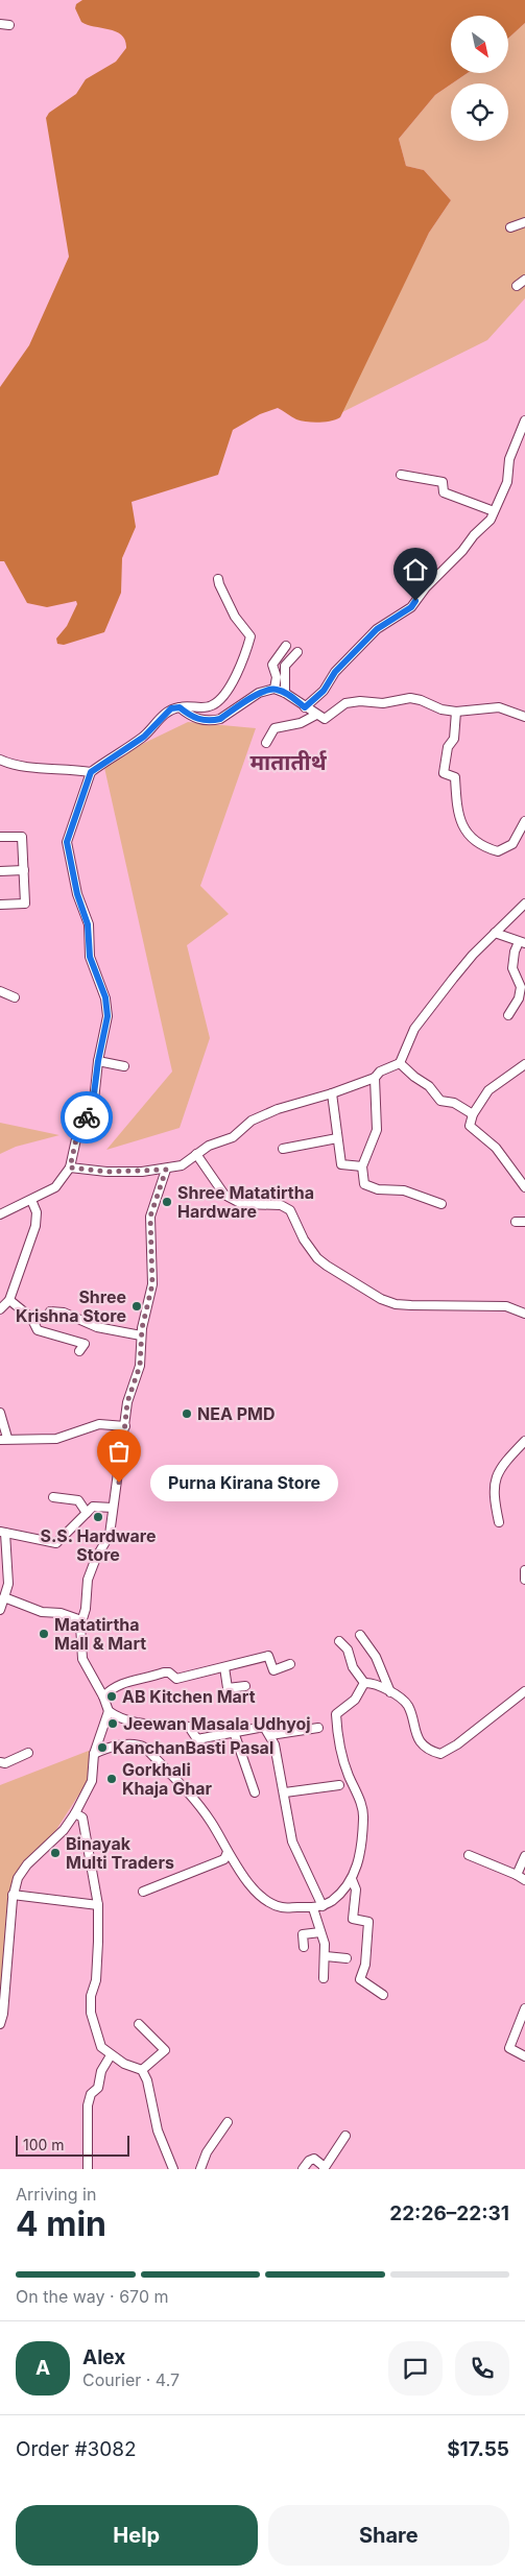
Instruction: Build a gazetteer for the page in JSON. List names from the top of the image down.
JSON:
{
  "districts": ["मातातीर्थ"],
  "places": [
    "Shree Matatirtha Hardware",
    "Shree Krishna Store",
    "NEA PMD",
    "Purna Kirana Store",
    "S.S. Hardware Store",
    "Matatirtha Mall & Mart",
    "AB Kitchen Mart",
    "Jeewan Masala Udhyoj",
    "KanchanBasti Pasal",
    "Gorkhali Khaja Ghar",
    "Binayak Multi Traders"
  ],
  "scale_bar": "100 m",
  "north": "bottom right",
  "page": {
    "bubble": "Purna Kirana Store",
    "scale": "100 m",
    "heading": ["4 min", "Arriving in", "22:26–22:31"],
    "panel": [
      "Alex",
      "Courier · 4.7",
      "Order #3082",
      "$17.55"
    ],
    "bar": "On the way · 670 m",
    "round": "A",
    "buttons": ["Help", "Share"]
  }
}
